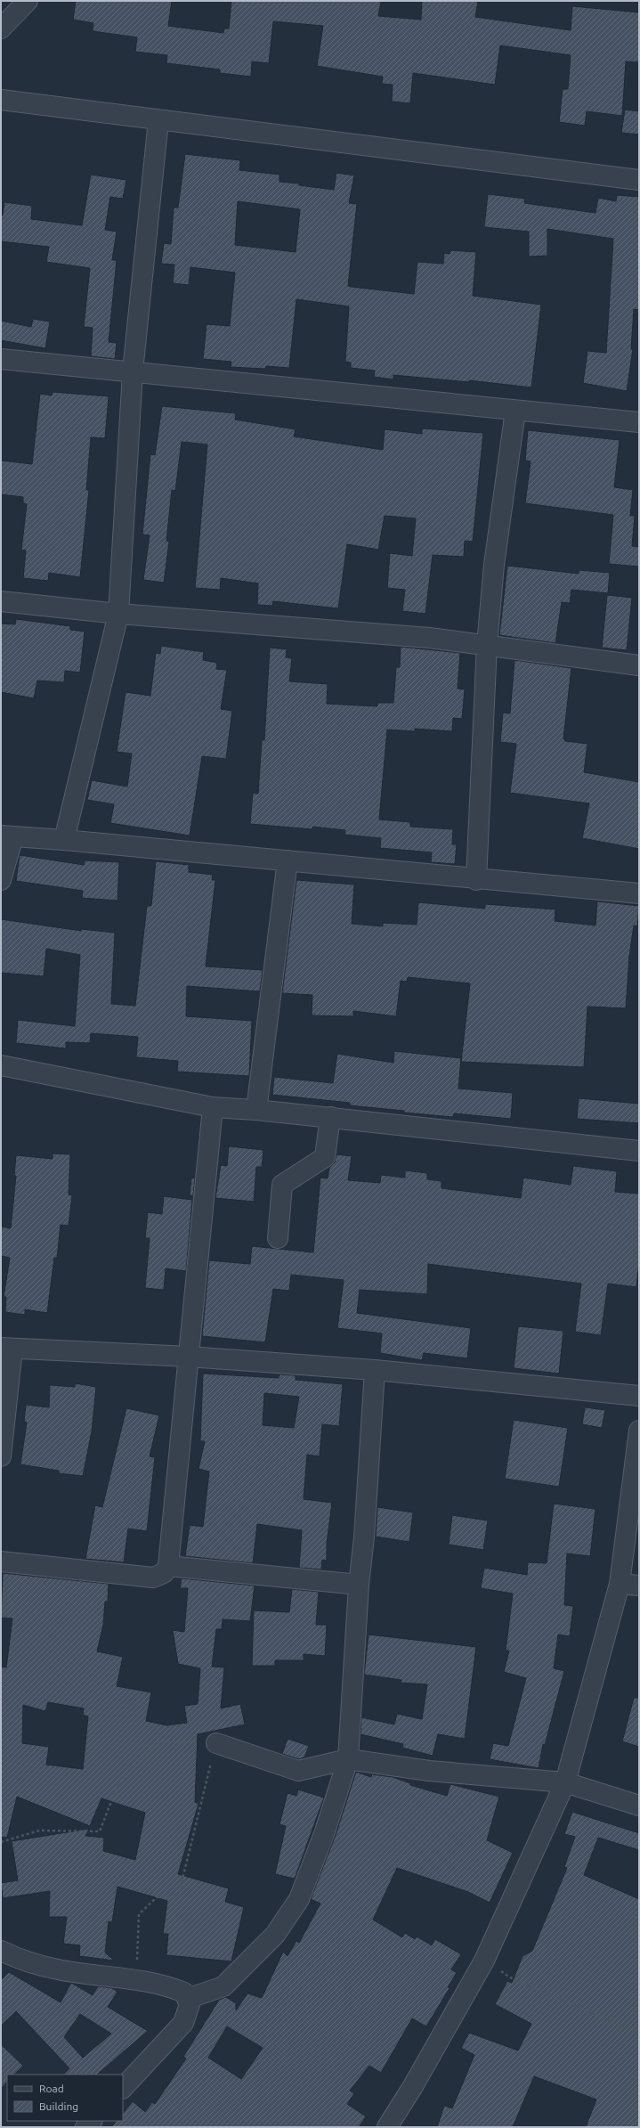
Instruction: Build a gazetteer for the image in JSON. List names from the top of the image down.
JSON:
{
  "legend": ["Road", "Building"]
}
